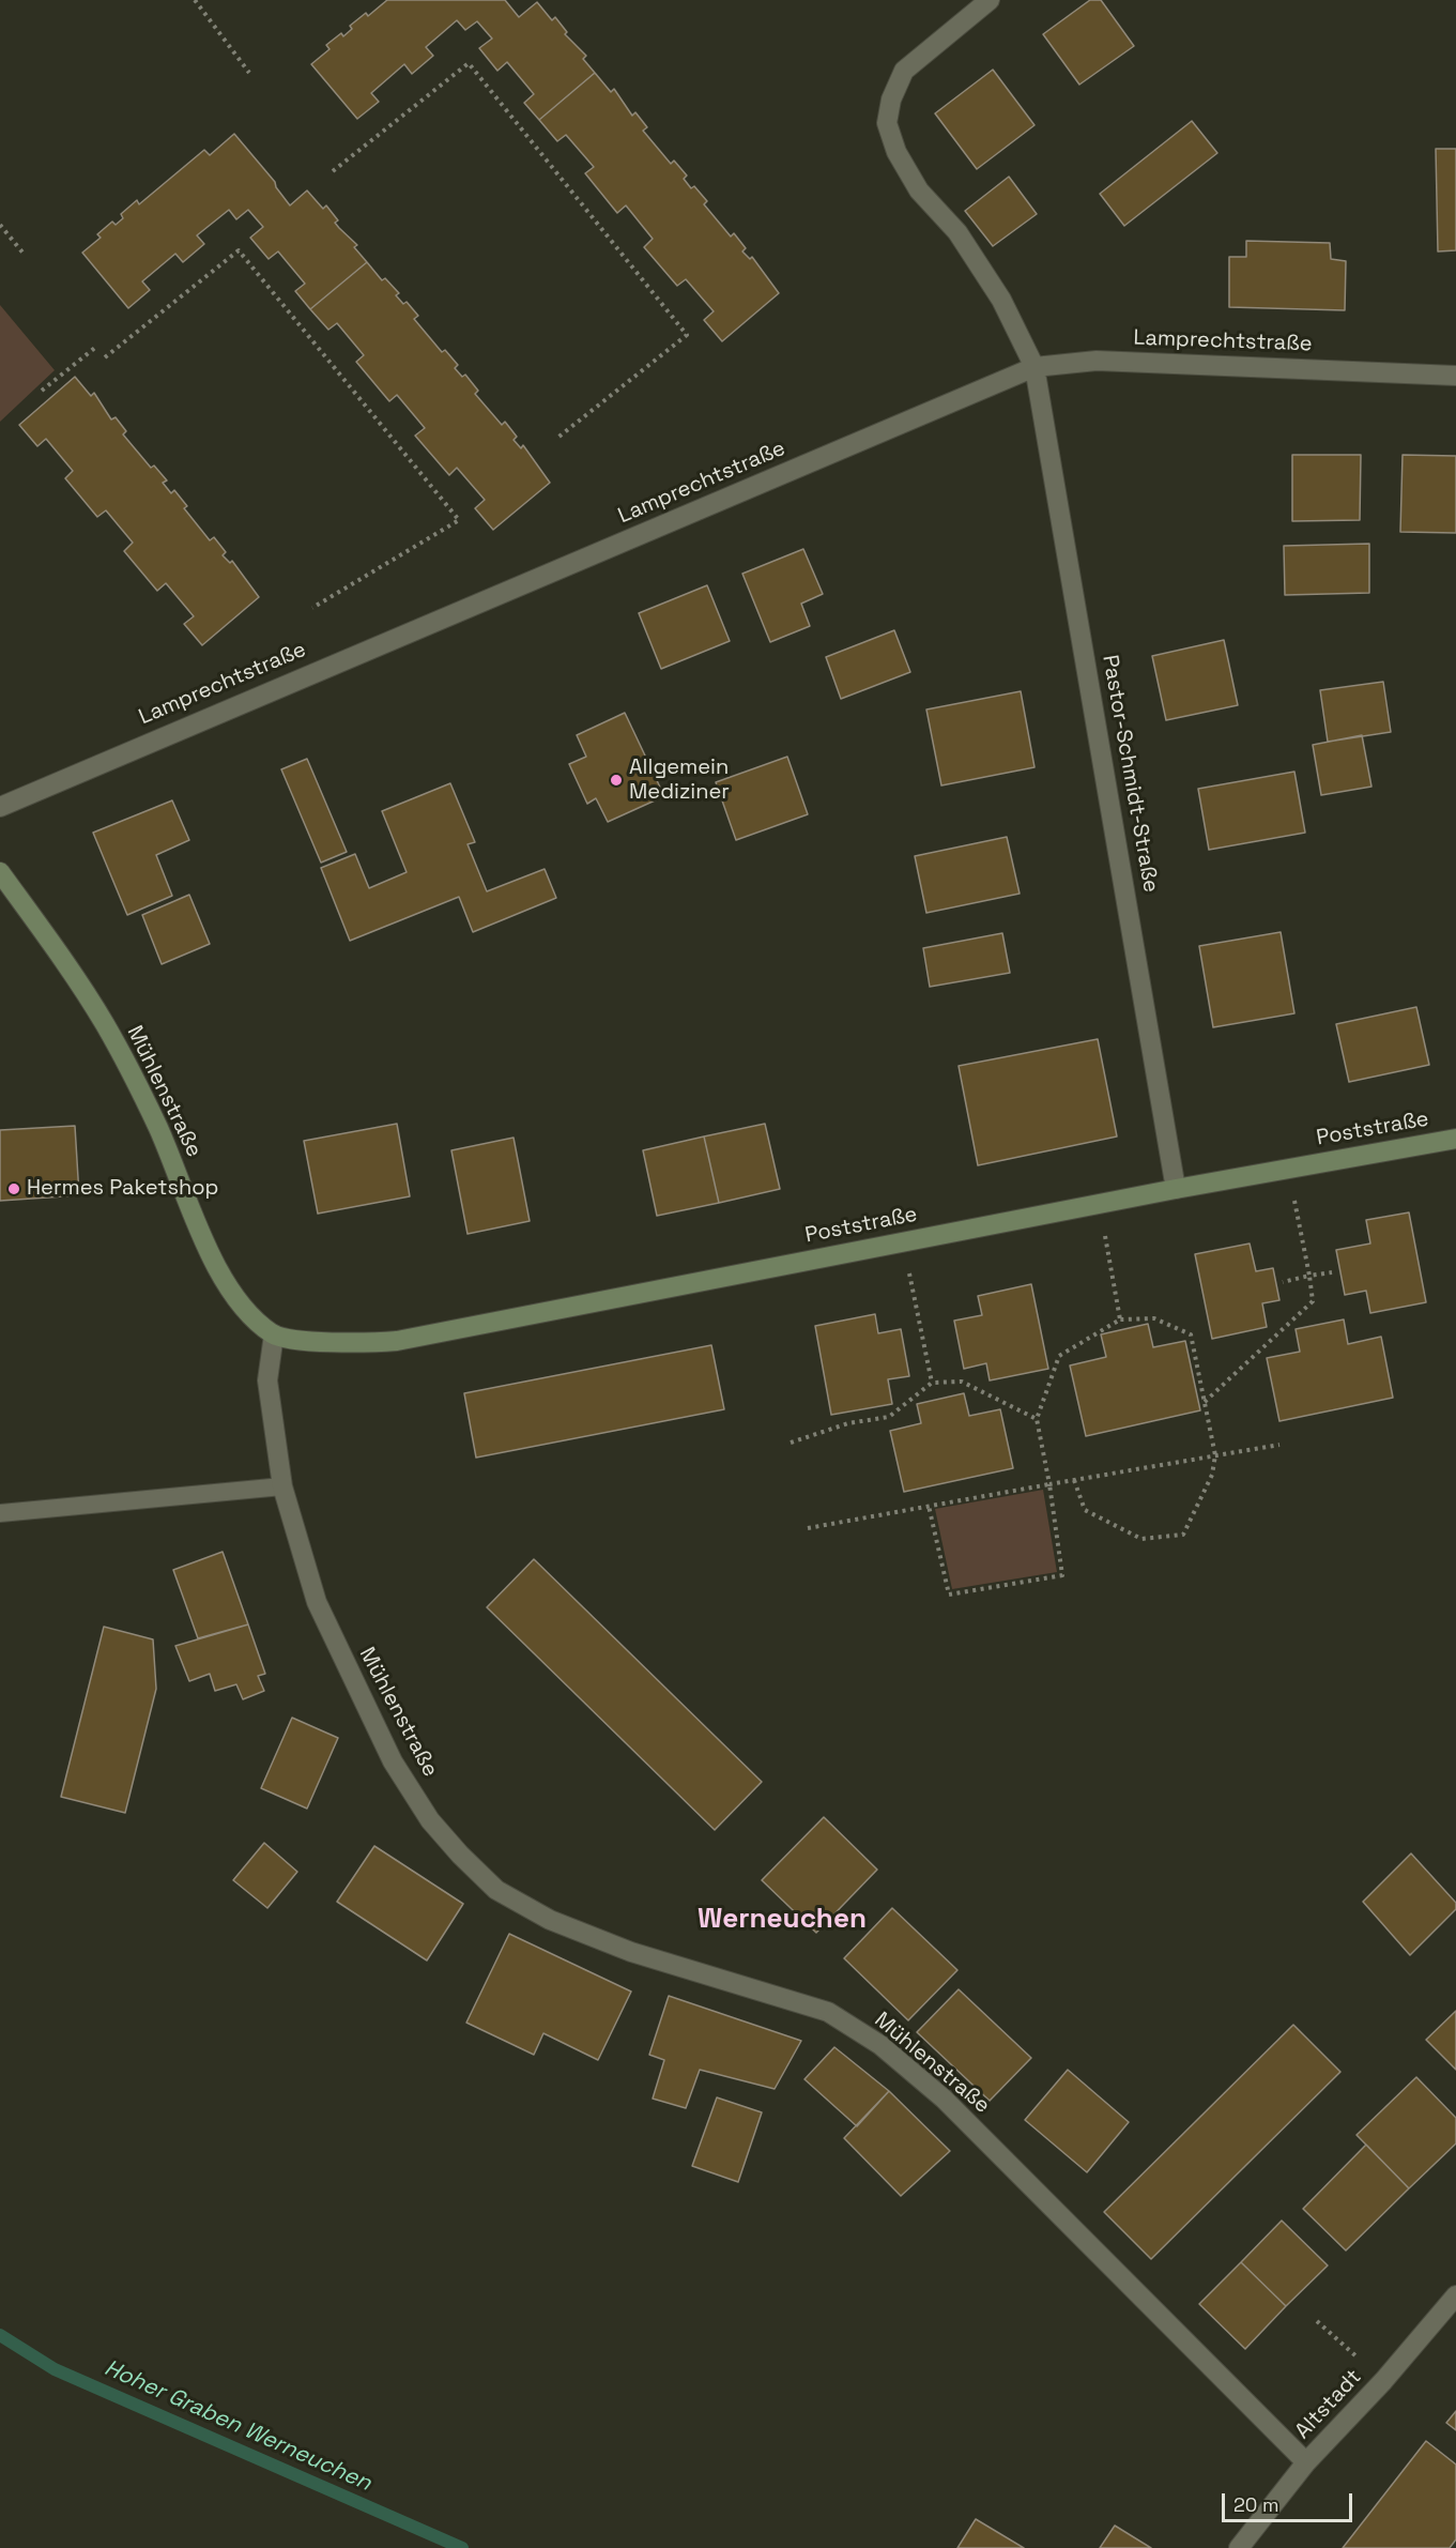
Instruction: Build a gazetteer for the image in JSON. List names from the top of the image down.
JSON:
{
  "streets": {
    "main road": ["Mühlenstraße", "Poststraße"],
    "street": ["Lamprechtstraße", "Pastor-Schmidt-Straße", "Altstadt"]
  },
  "crossings": [
    ["Lamprechtstraße", "Pastor-Schmidt-Straße"],
    ["Pastor-Schmidt-Straße", "Poststraße"],
    ["Mühlenstraße", "Poststraße"],
    ["Mühlenstraße", "Altstadt"]
  ],
  "districts": ["Werneuchen"],
  "water": ["Hoher Graben Werneuchen"],
  "places": ["Allgemein Mediziner", "Hermes Paketshop"],
  "scale_bar": "20 m"
}
